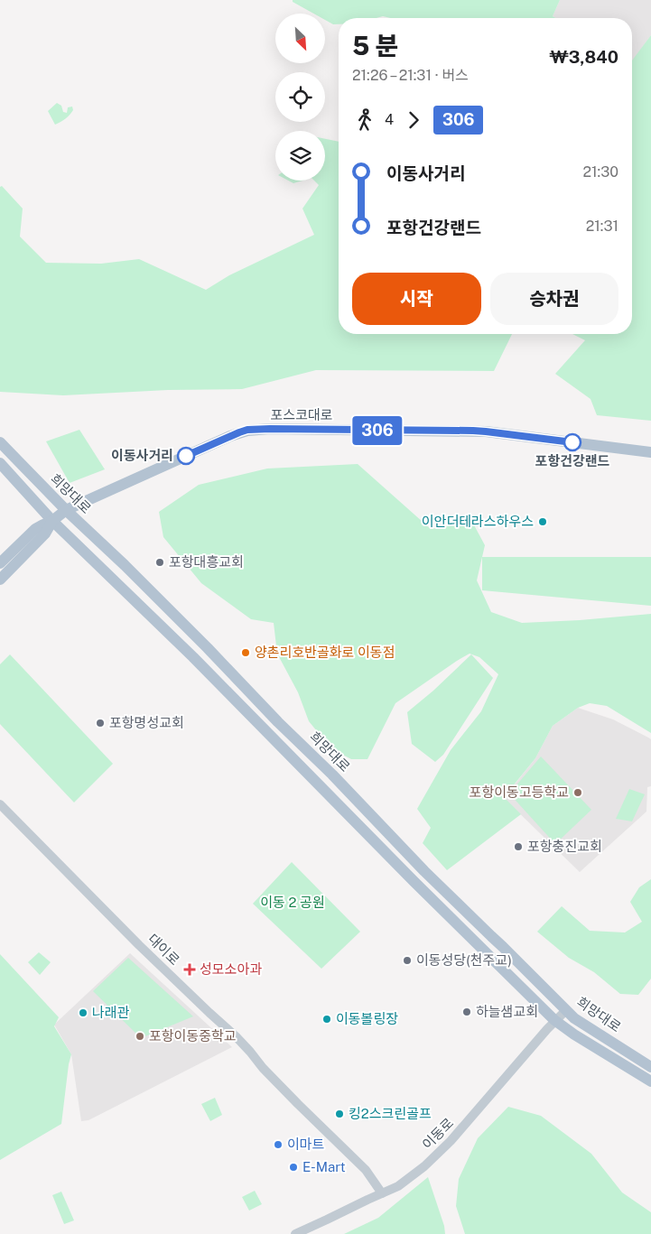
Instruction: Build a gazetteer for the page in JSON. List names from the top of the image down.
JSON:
{
  "streets": {
    "main road": ["포스코대로", "희망대로"],
    "street": ["대이로", "이동로"]
  },
  "crossings": [
    ["포스코대로", "희망대로"],
    ["희망대로", "이동로"],
    ["대이로", "이동로"]
  ],
  "parks": ["이동 2 공원"],
  "places": {
    "other": [
      "포항건강랜드",
      "이동사거리",
      "이안더테라스하우스",
      "포항대흥교회",
      "양촌리호반골화로 이동점",
      "포항명성교회",
      "포항이동고등학교",
      "포항충진교회",
      "이동성당(천주교)",
      "하늘샘교회",
      "나래관",
      "이동볼링장",
      "포항이동중학교",
      "킹2스크린골프",
      "이마트",
      "E-Mart"
    ],
    "health": ["성모소아과"]
  },
  "lines": ["bus line 306"],
  "north": "bottom right",
  "page": {
    "on_map": "306",
    "heading": ["5 분", "21:26 – 21:31 · 버스", "₩3,840"],
    "legs": ["4", "306"],
    "list": [
      {
        "name": "이동사거리",
        "value": "21:30"
      },
      {
        "name": "포항건강랜드",
        "value": "21:31"
      }
    ],
    "buttons": ["시작", "승차권"]
  }
}
